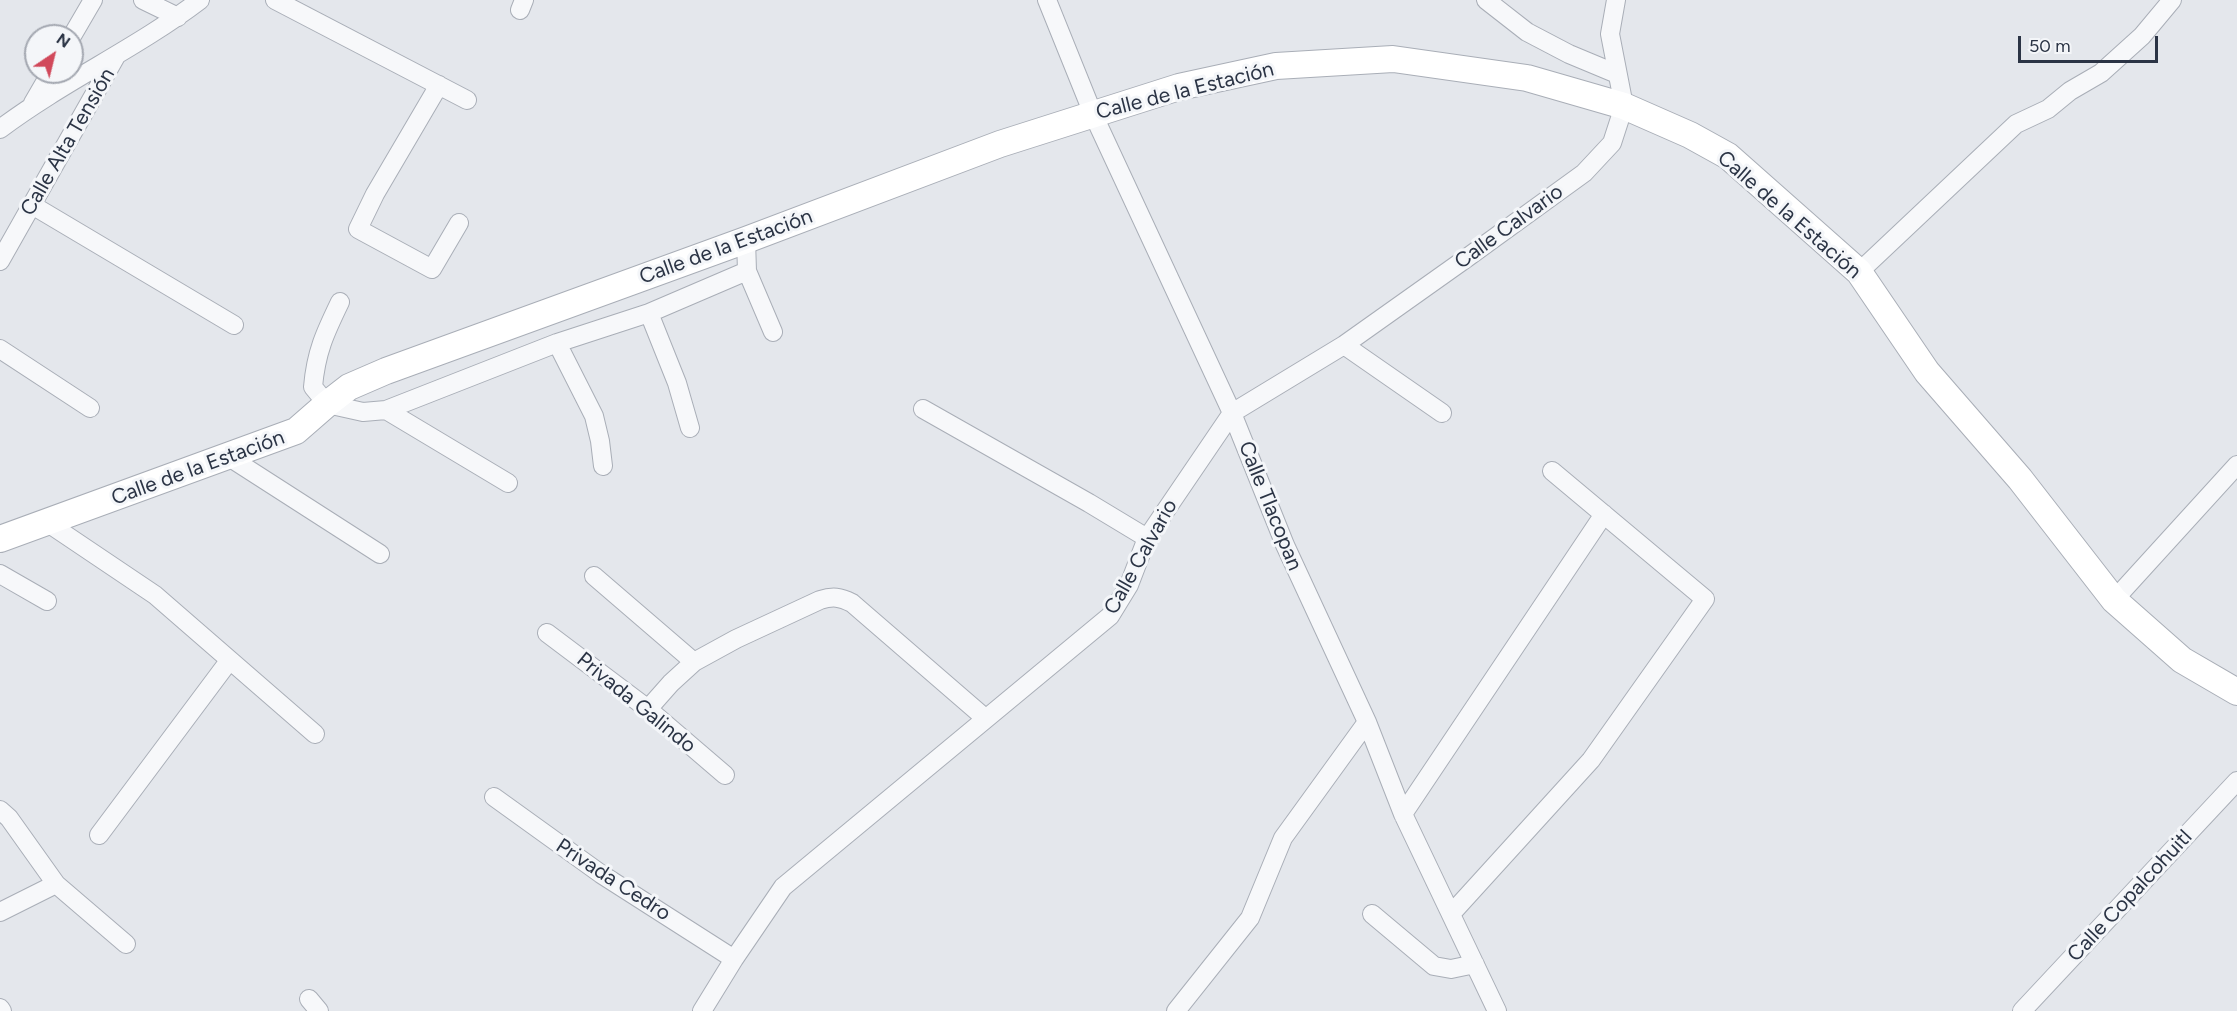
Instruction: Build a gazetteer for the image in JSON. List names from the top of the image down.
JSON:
{
  "streets": {
    "street": [
      "Calle de la Estación",
      "Calle Alta Tensión",
      "Calle Calvario",
      "Calle Tlacopan",
      "Privada Galindo",
      "Privada Cedro",
      "Calle Copalcohuitl"
    ]
  },
  "crossings": [
    ["Calle de la Estación", "Calle Calvario"],
    ["Calle de la Estación", "Calle Tlacopan"],
    ["Calle Calvario", "Calle Tlacopan"],
    ["Calle Calvario", "Privada Cedro"]
  ],
  "scale_bar": "50 m",
  "north": "top right"
}
